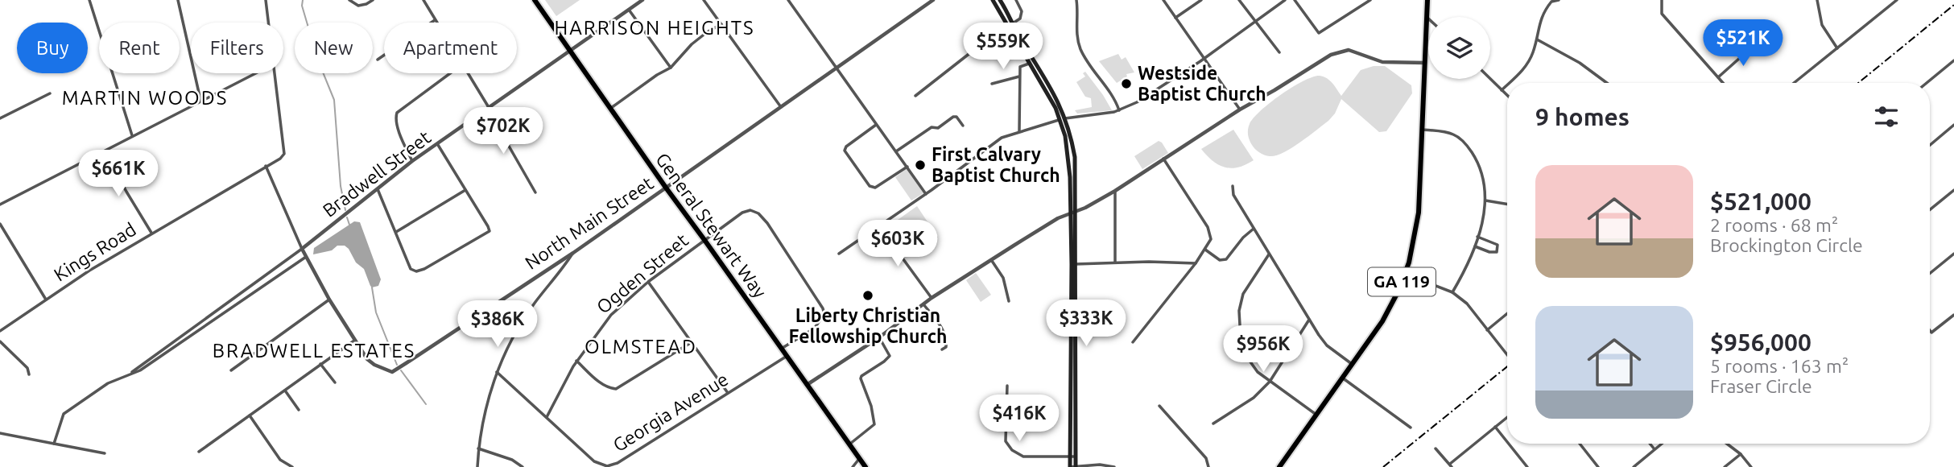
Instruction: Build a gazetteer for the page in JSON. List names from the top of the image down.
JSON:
{
  "streets": {
    "main road": ["General Stewart Way", "GA 119"],
    "street": [
      "Bradwell Street",
      "North Main Street",
      "Kings Road",
      "Ogden Street",
      "Georgia Avenue"
    ]
  },
  "crossings": [
    ["Bradwell Street", "General Stewart Way"],
    ["North Main Street", "General Stewart Way"],
    ["General Stewart Way", "Ogden Street"],
    ["General Stewart Way", "Georgia Avenue"],
    ["Ogden Street", "Georgia Avenue"]
  ],
  "districts": [
    "HARRISON HEIGHTS",
    "MARTIN WOODS",
    "OLMSTEAD",
    "BRADWELL ESTATES"
  ],
  "places": ["Westside Baptist Church", "First Calvary Baptist Church", "Liberty Christian Fellowship Church"],
  "page": {
    "price": [
      "$521K",
      "$559K",
      "$702K",
      "$661K",
      "$603K",
      "$333K",
      "$386K",
      "$956K",
      "$416K"
    ],
    "chip": [
      "Buy",
      "Rent",
      "Filters",
      "New",
      "Apartment"
    ],
    "heading": "9 homes",
    "list": [
      {
        "name": "$521,000",
        "note": "2 rooms · 68 m² · Brockington Circle"
      },
      {
        "name": "$956,000",
        "note": "5 rooms · 163 m² · Fraser Circle"
      }
    ]
  }
}
